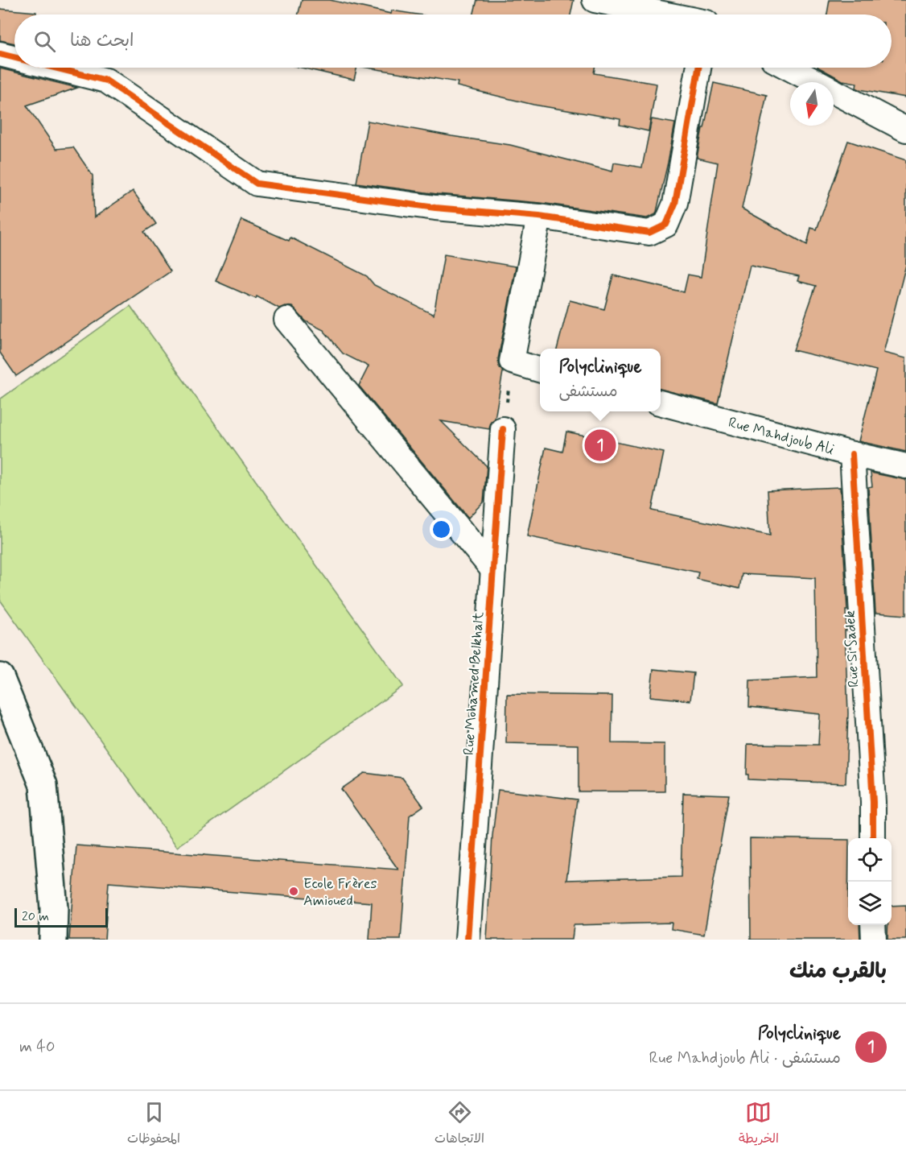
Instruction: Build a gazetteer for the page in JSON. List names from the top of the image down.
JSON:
{
  "streets": {
    "street": ["Rue Mahdjoub Ali", "Rue Si Sadek", "Rue Mohamed Belkhalt"]
  },
  "crossings": [
    ["Rue Mahdjoub Ali", "Rue Si Sadek"]
  ],
  "places": ["Ecole Frères Amioued"],
  "scale_bar": "20 m",
  "north": "bottom",
  "page": {
    "search": "ابحث هنا",
    "popup": ["Polyclinique", "مستشفى"],
    "pins": "1",
    "scale": "20 m",
    "heading": "بالقرب منك",
    "list": [
      {
        "mark": "1",
        "name": "Polyclinique",
        "note": "مستشفى · Rue Mahdjoub Ali",
        "value": "40 m"
      }
    ],
    "nav": ["الخريطة", "الاتجاهات", "المحفوظات"]
  }
}
